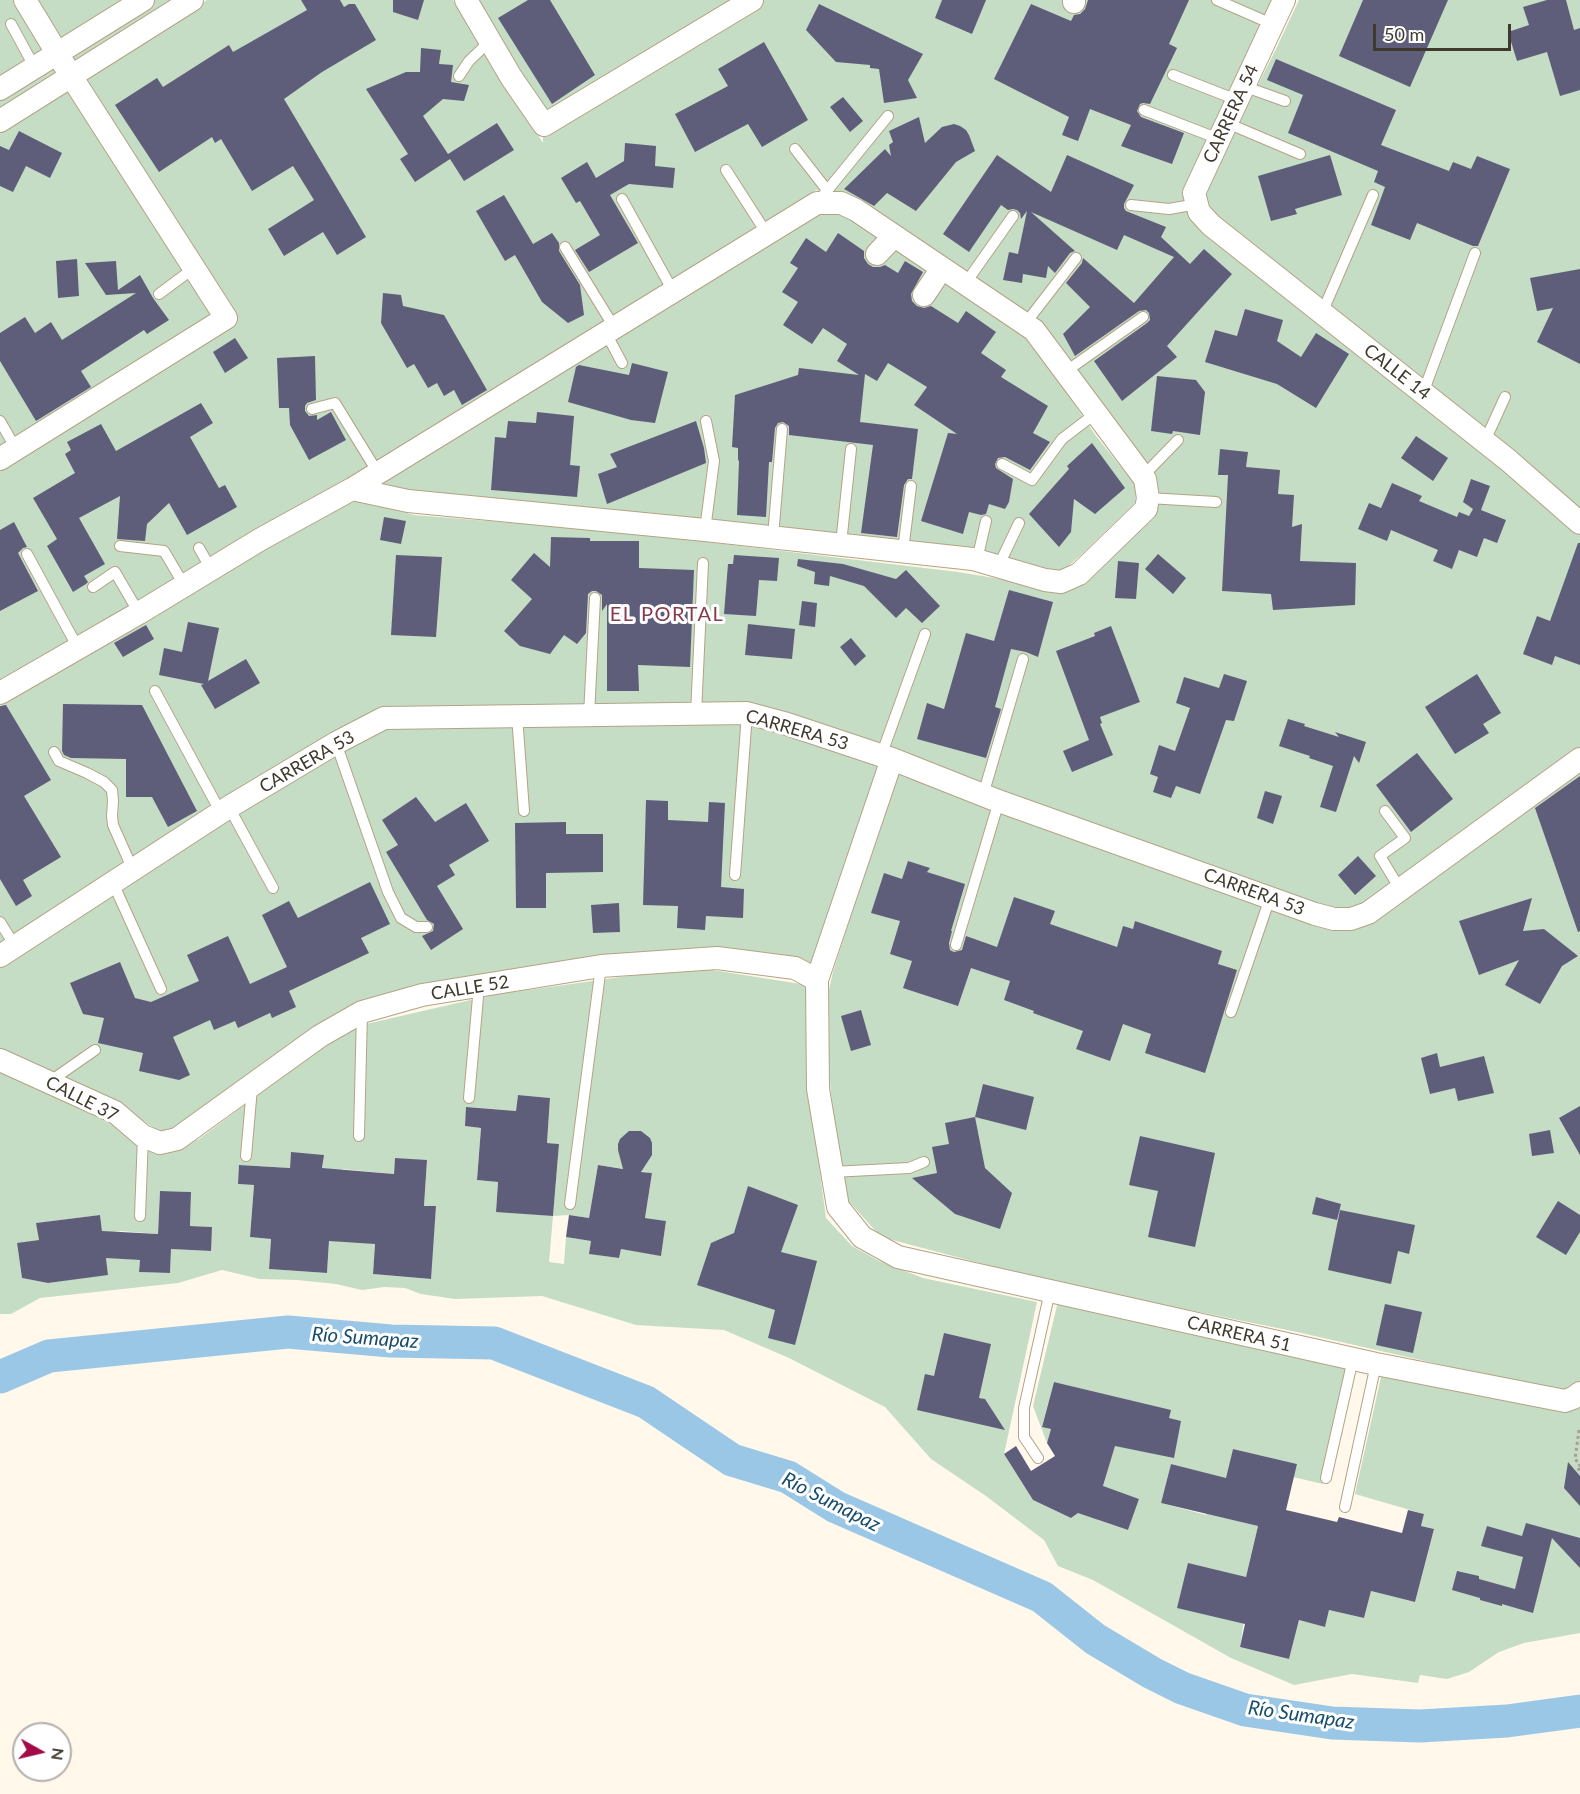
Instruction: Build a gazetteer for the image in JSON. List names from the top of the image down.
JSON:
{
  "streets": {
    "street": [
      "CARRERA 54",
      "CALLE 14",
      "CARRERA 53",
      "CALLE 52",
      "CALLE 37",
      "CARRERA 51"
    ]
  },
  "crossings": [
    ["CARRERA 54", "CALLE 14"],
    ["CARRERA 53", "CARRERA 51"],
    ["CALLE 52", "CALLE 37"],
    ["CALLE 52", "CARRERA 51"]
  ],
  "districts": ["EL PORTAL"],
  "water": ["Río Sumapaz"],
  "scale_bar": "50 m",
  "north": "right"
}
